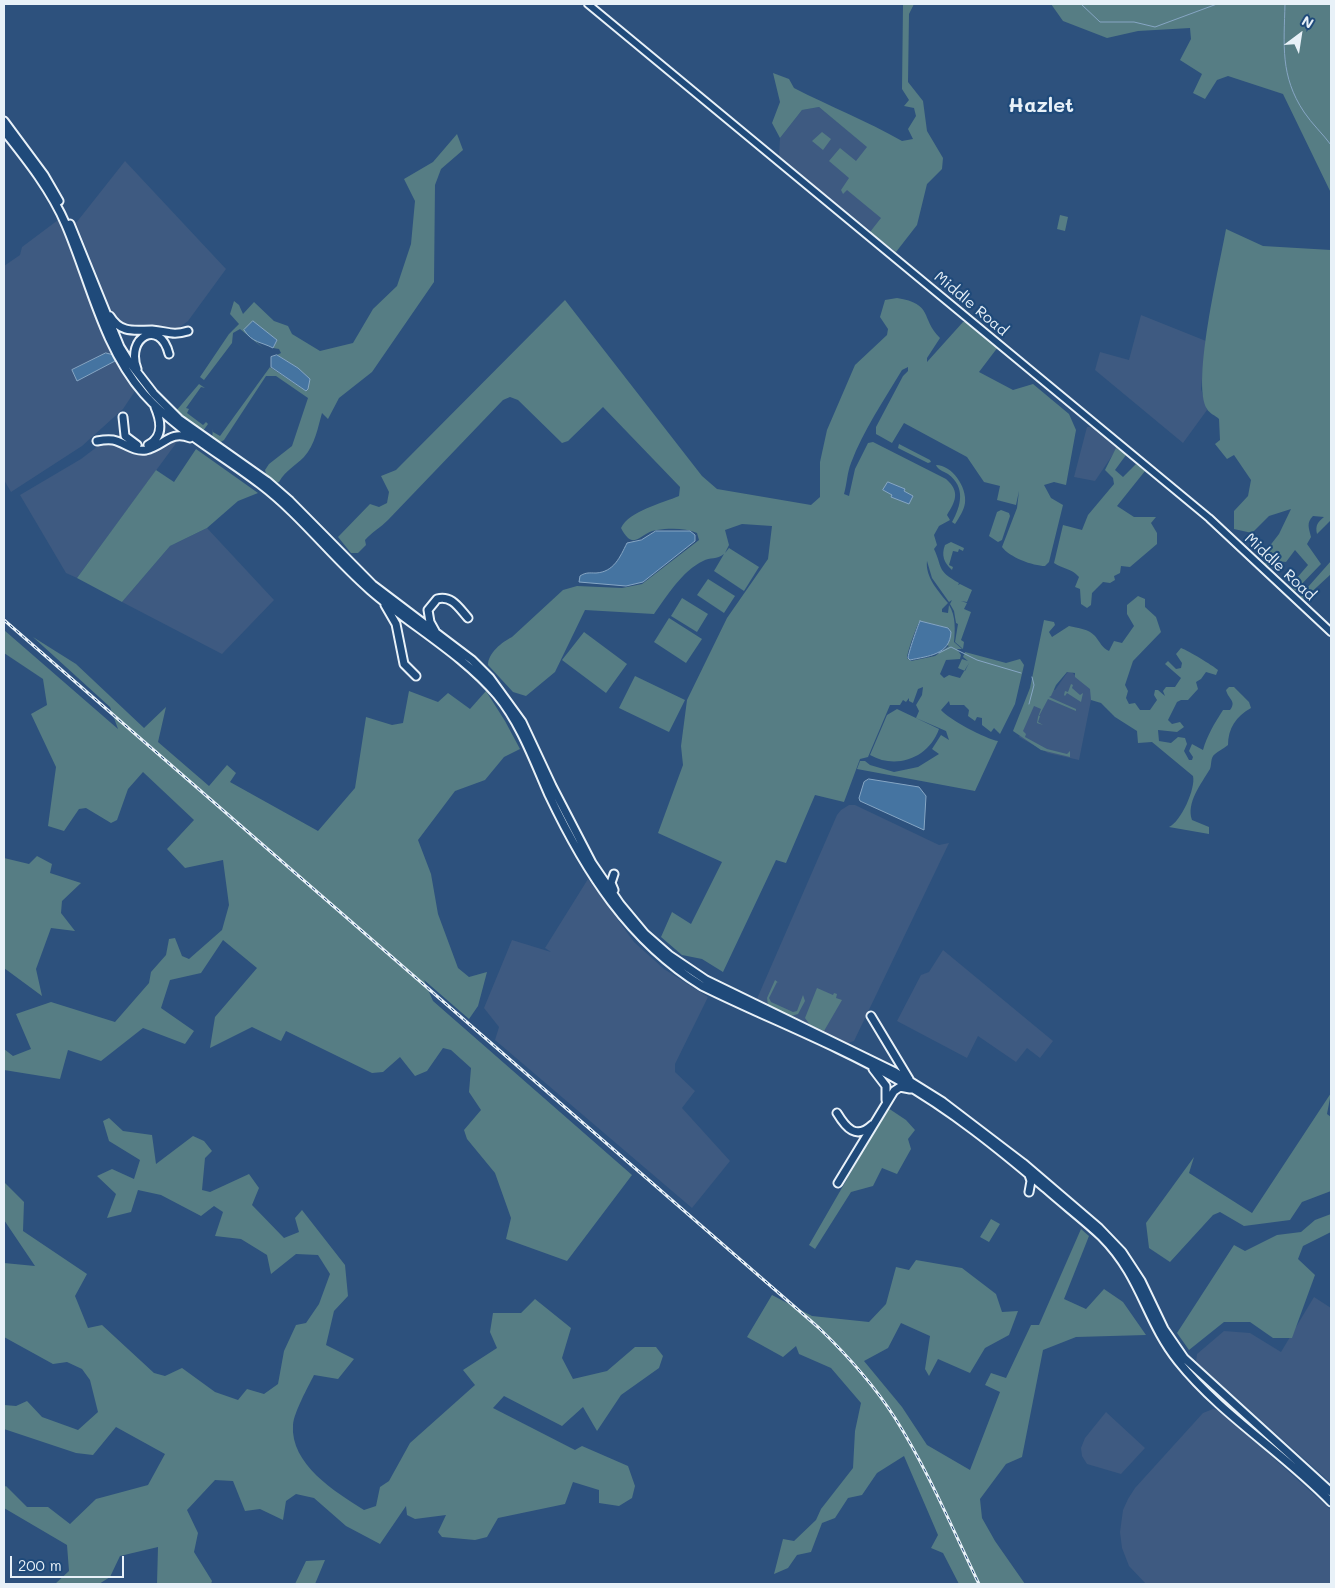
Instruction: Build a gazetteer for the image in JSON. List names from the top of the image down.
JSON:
{
  "streets": {
    "main road": ["Middle Road"]
  },
  "districts": ["Hazlet"],
  "scale_bar": "200 m",
  "north": "top right"
}
